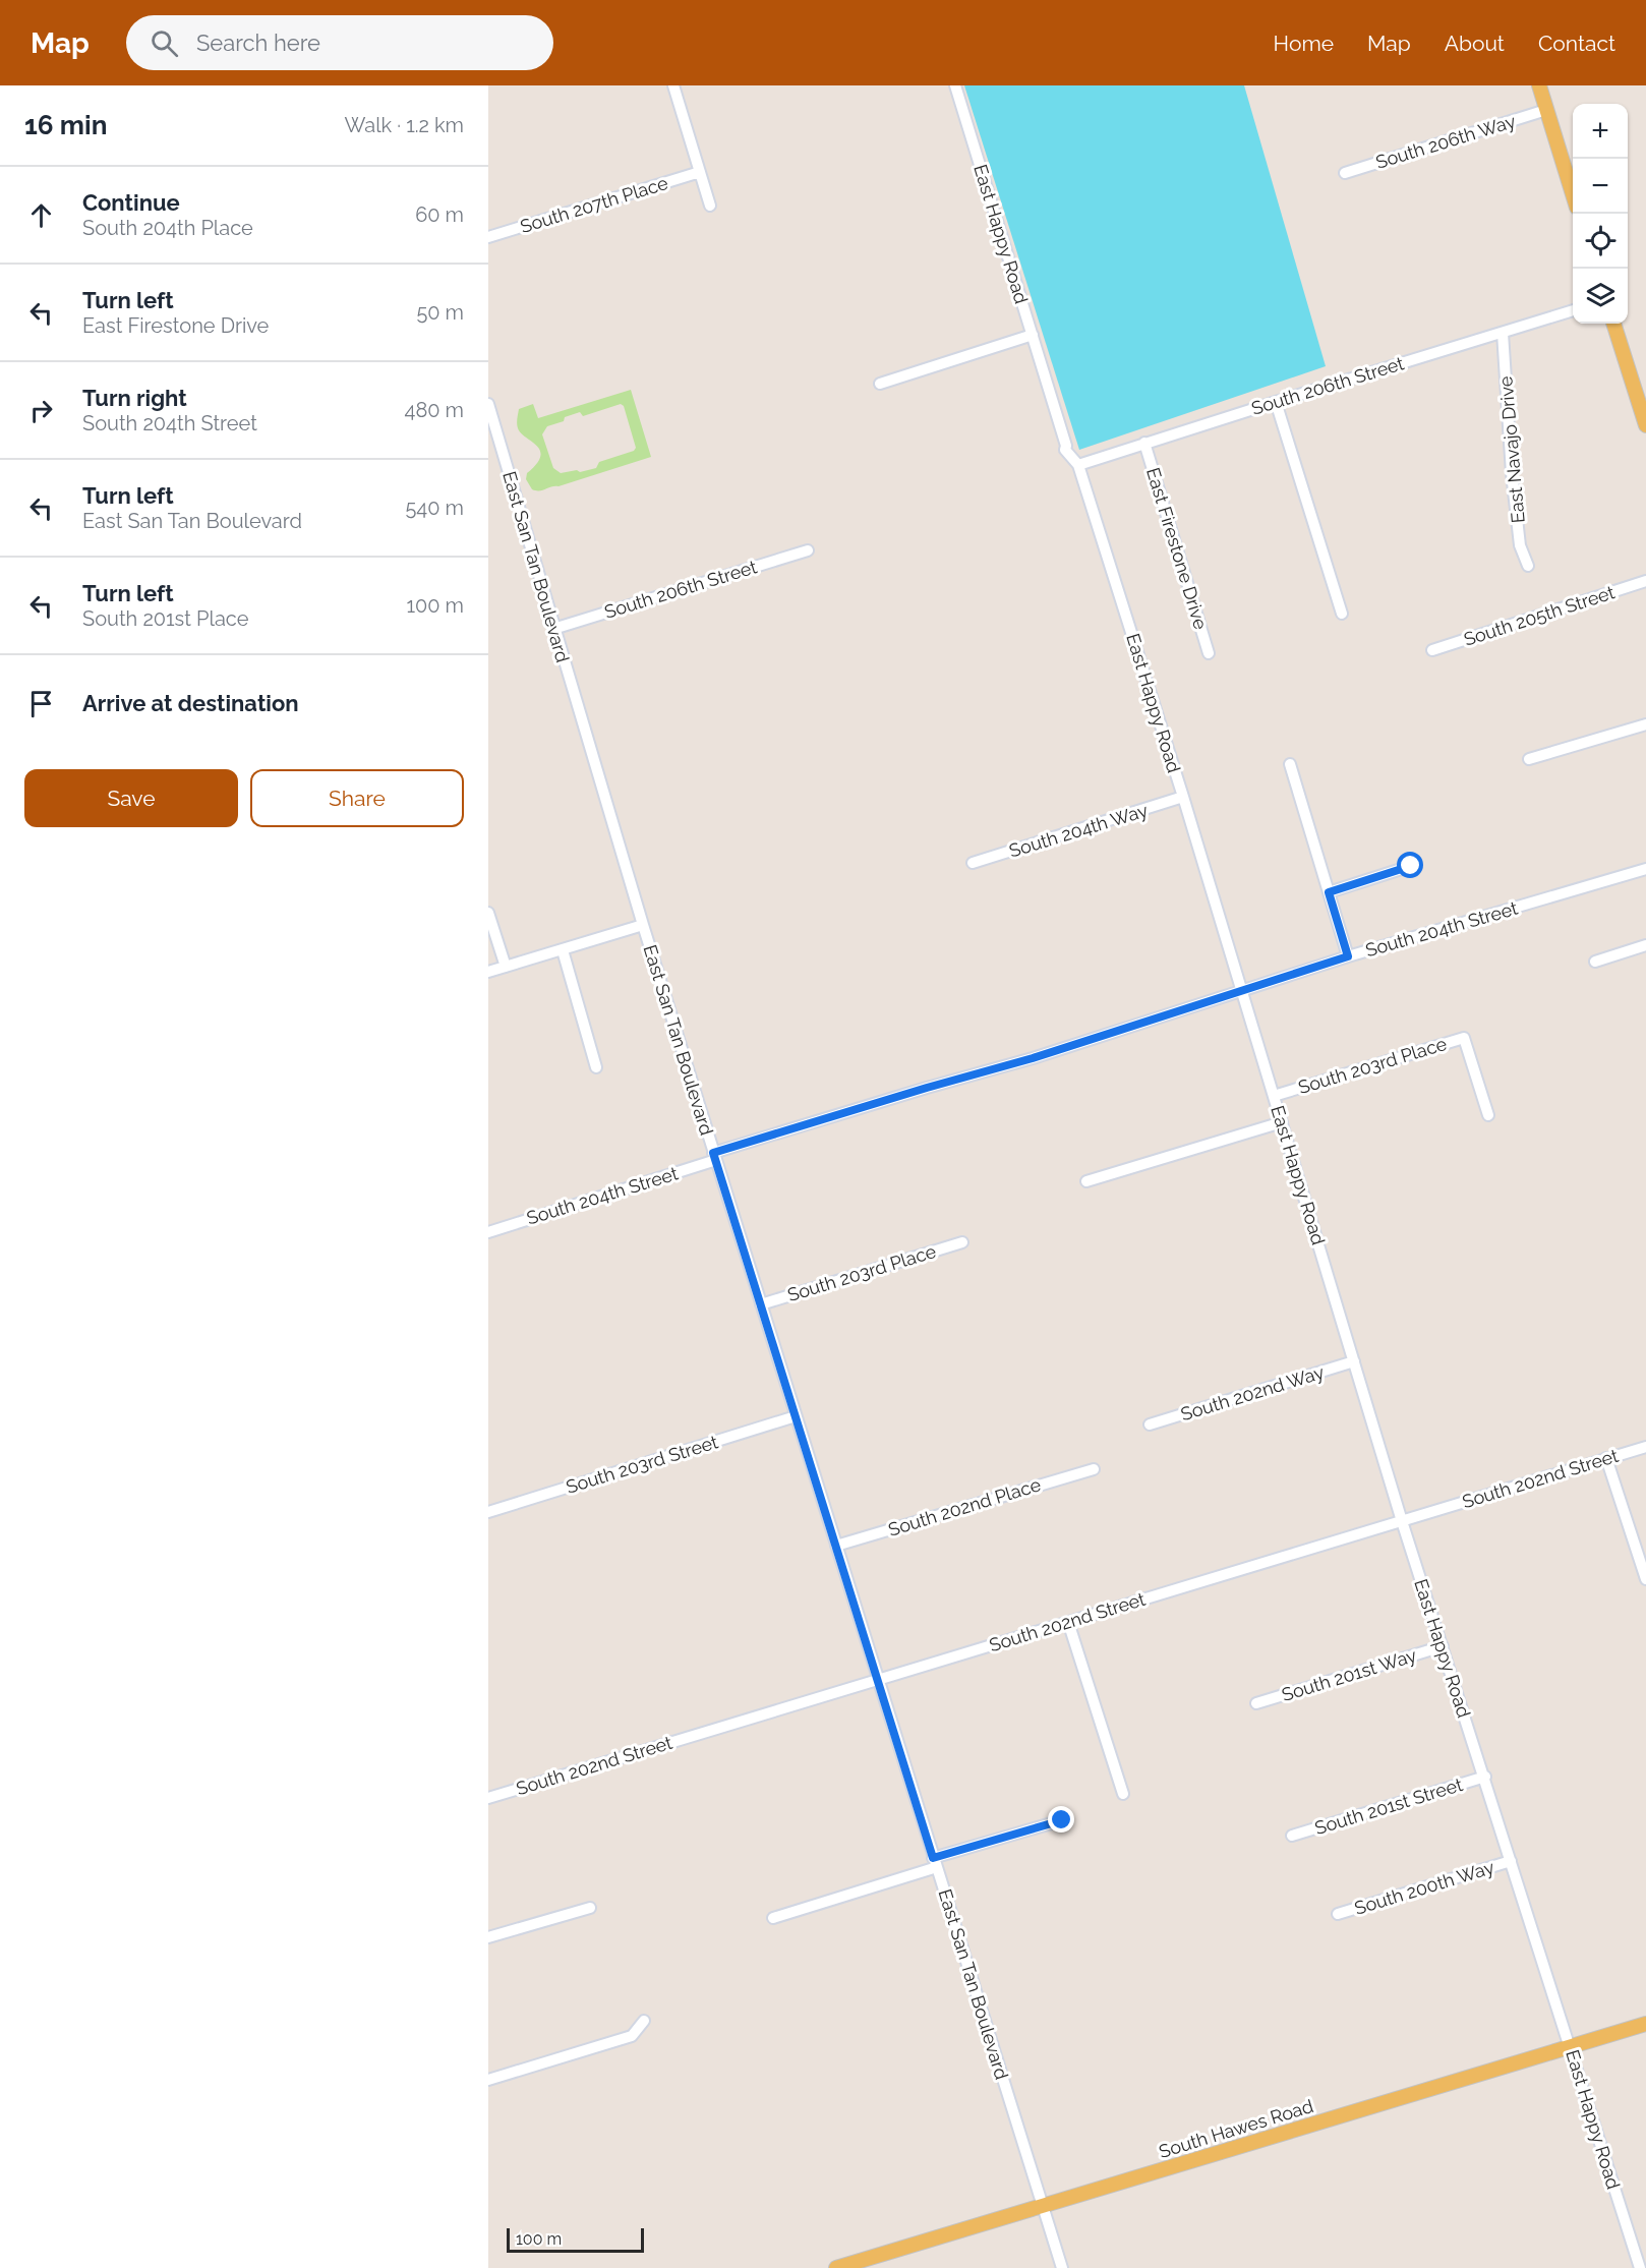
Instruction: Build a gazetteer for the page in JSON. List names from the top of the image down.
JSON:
{
  "streets": {
    "main road": ["South Hawes Road"],
    "street": [
      "South 206th Way",
      "South 207th Place",
      "East Happy Road",
      "South 206th Street",
      "East Navajo Drive",
      "East Firestone Drive",
      "East San Tan Boulevard",
      "South 205th Street",
      "South 204th Way",
      "South 204th Street",
      "South 203rd Place",
      "South 202nd Way",
      "South 203rd Street",
      "South 202nd Street",
      "South 202nd Place",
      "South 201st Way",
      "South 201st Street",
      "South 200th Way"
    ]
  },
  "crossings": [
    ["East Happy Road", "South 206th Street"],
    ["East Happy Road", "South 204th Way"],
    ["East Happy Road", "South 204th Street"],
    ["East Happy Road", "South 203rd Place"],
    ["East Happy Road", "South 202nd Way"],
    ["East Happy Road", "South 202nd Street"],
    ["East Happy Road", "South 201st Way"],
    ["East Happy Road", "South 201st Street"],
    ["East Happy Road", "South 200th Way"],
    ["East Happy Road", "South Hawes Road"],
    ["South 206th Street", "East Navajo Drive"],
    ["South 206th Street", "East Firestone Drive"],
    ["South 206th Street", "East San Tan Boulevard"],
    ["East San Tan Boulevard", "South 204th Street"],
    ["East San Tan Boulevard", "South 203rd Place"],
    ["East San Tan Boulevard", "South 203rd Street"],
    ["East San Tan Boulevard", "South 202nd Street"],
    ["East San Tan Boulevard", "South 202nd Place"],
    ["East San Tan Boulevard", "South Hawes Road"]
  ],
  "scale_bar": "100 m",
  "page": {
    "header": "Map",
    "search": "Search here",
    "nav": [
      "Home",
      "Map",
      "About",
      "Contact"
    ],
    "heading": ["16 min", "Walk · 1.2 km"],
    "map_buttons": ["+", "−"],
    "list": [
      ["Continue", "South 204th Place", "60 m"],
      ["Turn left", "East Firestone Drive", "50 m"],
      ["Turn right", "South 204th Street", "480 m"],
      ["Turn left", "East San Tan Boulevard", "540 m"],
      ["Turn left", "South 201st Place", "100 m"],
      "Arrive at destination"
    ],
    "buttons": ["Save", "Share"],
    "scale": "100 m"
  }
}
